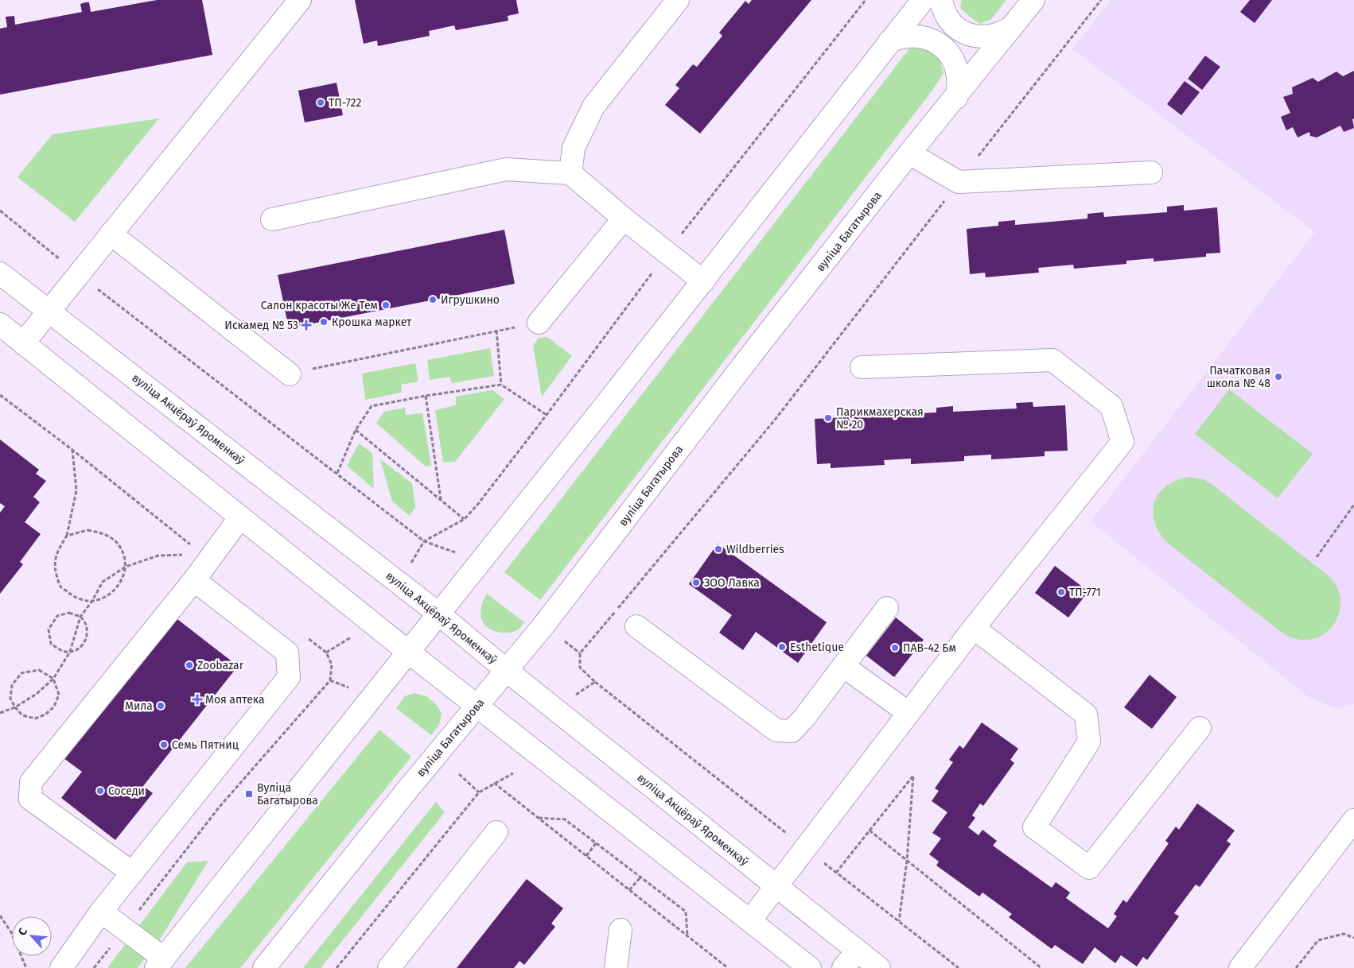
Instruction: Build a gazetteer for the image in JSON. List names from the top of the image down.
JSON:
{
  "streets": {
    "street": ["вуліца Багатырова", "вуліца Акцёраў Яроменкаў"]
  },
  "crossings": [
    ["вуліца Багатырова", "вуліца Акцёраў Яроменкаў"]
  ],
  "places": {
    "other": [
      "ТП-722",
      "Игрушкино",
      "Салон красоты Же Тем",
      "Крошка маркет",
      "Пачатковая школа № 48",
      "Парикмахерская № 20",
      "Wildberries",
      "ЗОО Лавка",
      "ТП-771",
      "Esthetique",
      "ПАВ-42 Бм",
      "Zoobazar",
      "Мила",
      "Семь Пятниц",
      "Соседи"
    ],
    "health": ["Искамед № 53", "Моя аптека"],
    "transit": ["Вуліца Багатырова"]
  },
  "north": "top left"
}
